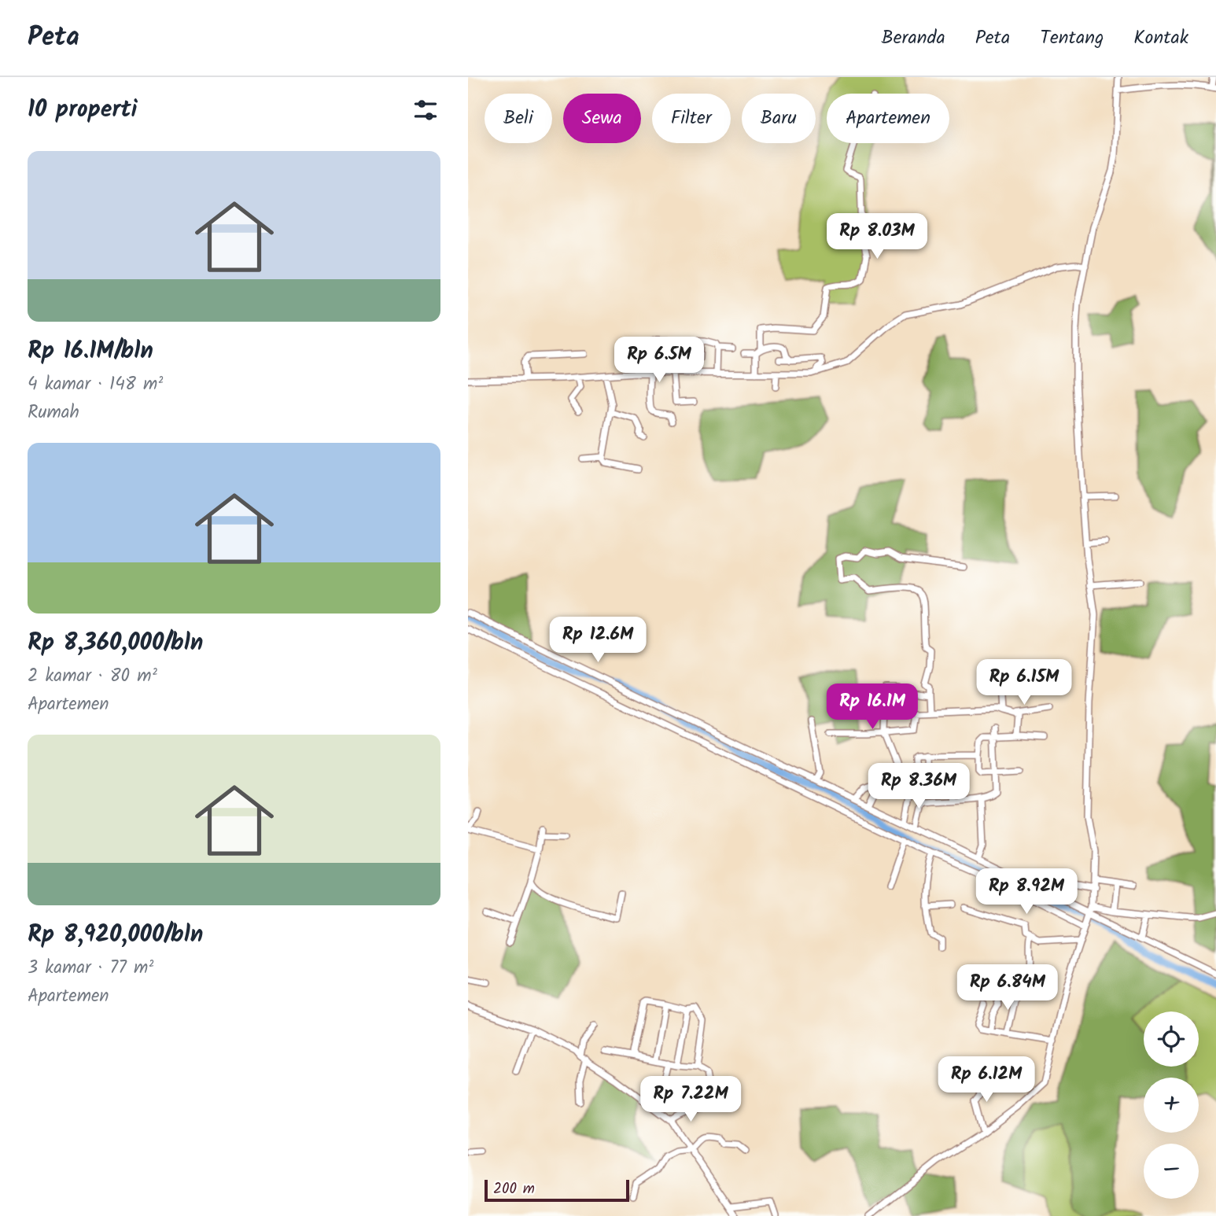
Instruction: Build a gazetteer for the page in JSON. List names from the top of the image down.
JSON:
{
  "scale_bar": "200 m",
  "page": {
    "header": "Peta",
    "nav": [
      "Beranda",
      "Peta",
      "Tentang",
      "Kontak"
    ],
    "heading": "10 properti",
    "chip": [
      "Beli",
      "Sewa",
      "Filter",
      "Baru",
      "Apartemen"
    ],
    "list": [
      {
        "name": "Rp 16.1M/bln",
        "note": "4 kamar · 148 m² · Rumah"
      },
      {
        "name": "Rp 8,360,000/bln",
        "note": "2 kamar · 80 m² · Apartemen"
      },
      {
        "name": "Rp 8,920,000/bln",
        "note": "3 kamar · 77 m² · Apartemen"
      }
    ],
    "price": [
      "Rp 8.03M",
      "Rp 6.5M",
      "Rp 12.6M",
      "Rp 6.15M",
      "Rp 16.1M",
      "Rp 8.36M",
      "Rp 8.92M",
      "Rp 6.84M",
      "Rp 6.12M",
      "Rp 7.22M"
    ],
    "map_buttons": ["+", "−"],
    "scale": "200 m"
  }
}
